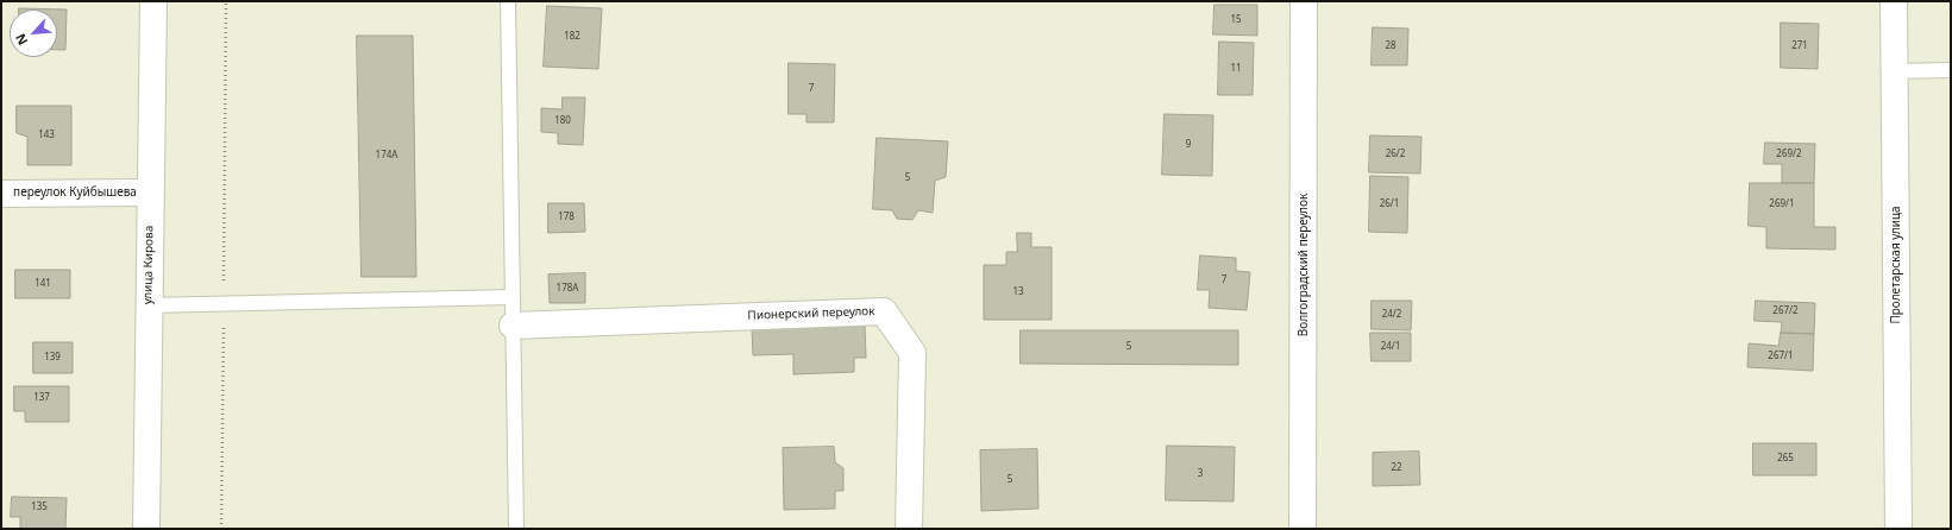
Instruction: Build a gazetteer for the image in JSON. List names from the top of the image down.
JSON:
{
  "streets": {
    "street": [
      "переулок Куйбышева",
      "улица Кирова",
      "Волгоградский переулок",
      "Пролетарская улица",
      "Пионерский переулок"
    ]
  },
  "crossings": [
    ["переулок Куйбышева", "улица Кирова"]
  ],
  "house_numbers": [
    "15",
    "182",
    "28",
    "271",
    "11",
    "7",
    "180",
    "143",
    "9",
    "26/2",
    "269/2",
    "174А",
    "5",
    "26/1",
    "269/1",
    "178",
    "7",
    "141",
    "178А",
    "13",
    "267/2",
    "24/2",
    "5",
    "24/1",
    "267/1",
    "139",
    "137",
    "265",
    "22",
    "3",
    "5",
    "135"
  ],
  "north": "bottom left"
}
